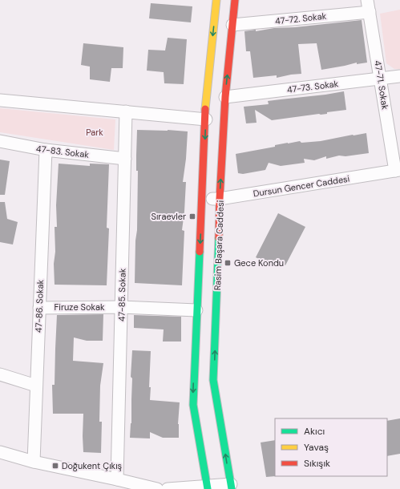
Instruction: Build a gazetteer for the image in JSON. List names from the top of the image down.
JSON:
{
  "streets": {
    "street": [
      "47-72. Sokak",
      "47-71. Sokak",
      "47-73. Sokak",
      "47-83. Sokak",
      "Dursun Gencer Caddesi",
      "Rasim Başara Caddesi",
      "47-85. Sokak",
      "47-86. Sokak",
      "Firuze Sokak"
    ]
  },
  "crossings": [
    ["47-72. Sokak", "47-71. Sokak"],
    ["47-72. Sokak", "Rasim Başara Caddesi"],
    ["47-71. Sokak", "47-73. Sokak"],
    ["47-71. Sokak", "Dursun Gencer Caddesi"],
    ["47-73. Sokak", "Rasim Başara Caddesi"],
    ["47-83. Sokak", "47-85. Sokak"],
    ["47-83. Sokak", "47-86. Sokak"],
    ["Dursun Gencer Caddesi", "Rasim Başara Caddesi"],
    ["Rasim Başara Caddesi", "Firuze Sokak"],
    ["47-85. Sokak", "Firuze Sokak"],
    ["47-86. Sokak", "Firuze Sokak"]
  ],
  "parks": ["Park"],
  "places": {
    "transit": ["Sıraevler", "Gece Kondu", "Doğukent Çıkış"]
  },
  "legend": ["Akıcı", "Yavaş", "Sıkışık"]
}
